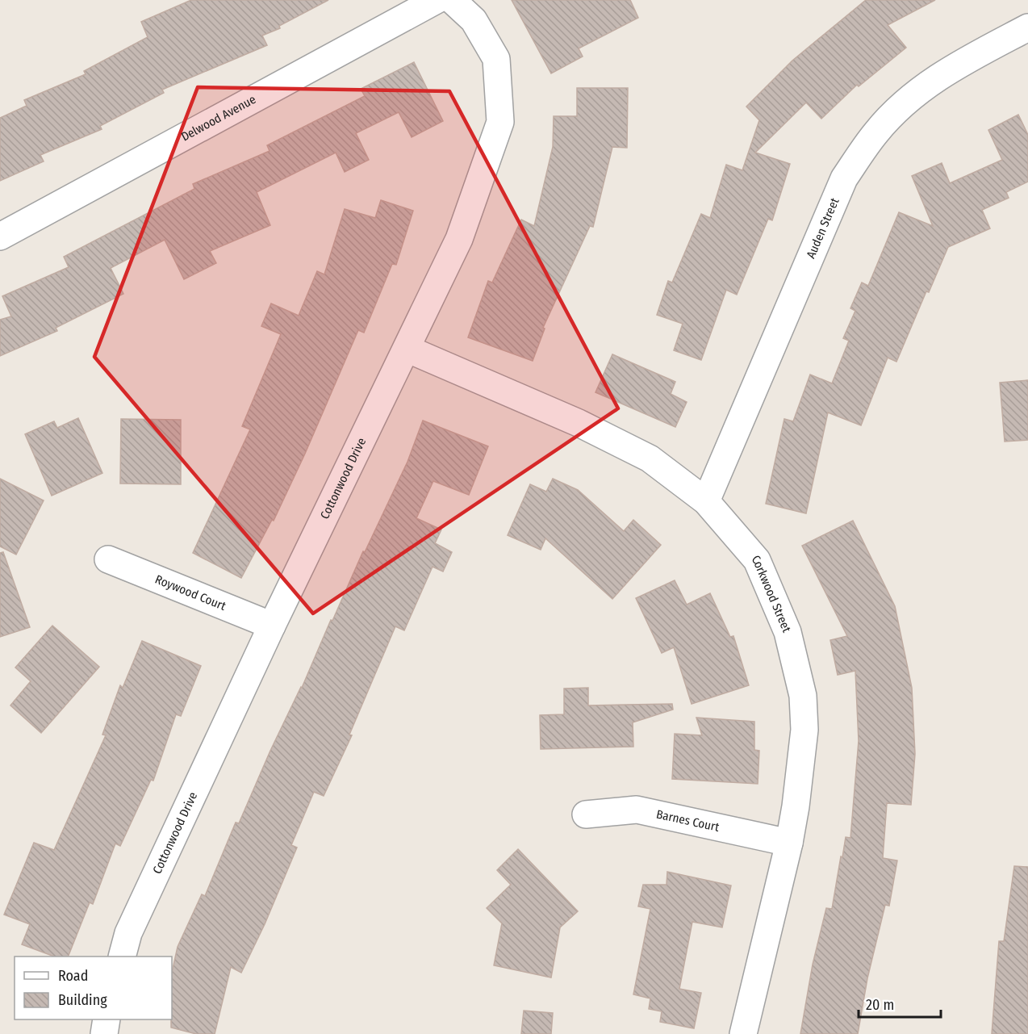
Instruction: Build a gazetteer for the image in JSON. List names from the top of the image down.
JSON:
{
  "streets": {
    "street": [
      "Delwood Avenue",
      "Auden Street",
      "Cottonwood Drive",
      "Roywood Court",
      "Corkwood Street",
      "Barnes Court"
    ]
  },
  "crossings": [
    ["Auden Street", "Corkwood Street"],
    ["Cottonwood Drive", "Roywood Court"],
    ["Cottonwood Drive", "Corkwood Street"],
    ["Corkwood Street", "Barnes Court"]
  ],
  "legend": ["Road", "Building"],
  "scale_bar": "20 m"
}
